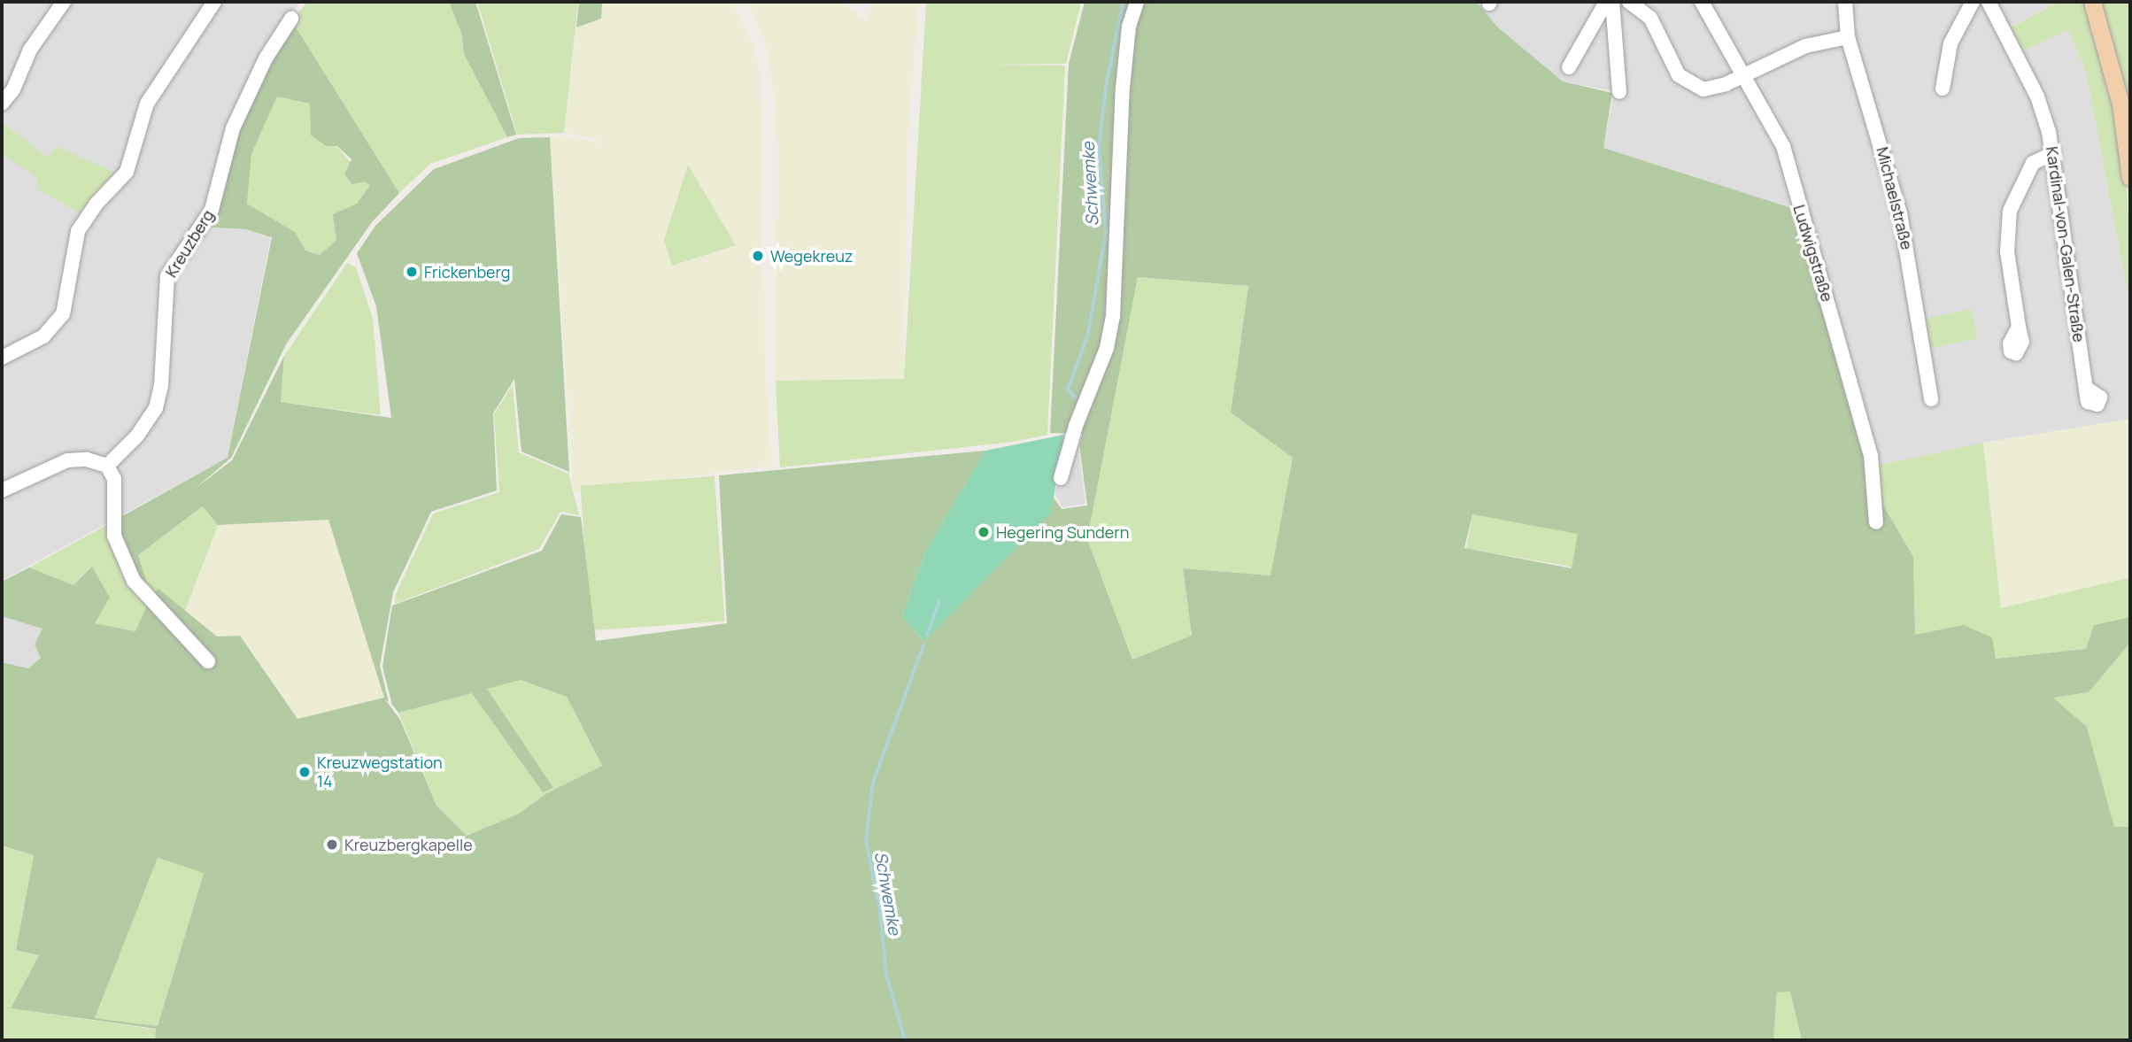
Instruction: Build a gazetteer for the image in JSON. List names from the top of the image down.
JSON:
{
  "streets": {
    "street": [
      "Michaelstraße",
      "Kreuzberg",
      "Kardinal-von-Galen-Straße",
      "Ludwigstraße"
    ]
  },
  "water": ["Schwemke"],
  "places": [
    "Wegekreuz",
    "Frickenberg",
    "Hegering Sundern",
    "Kreuzwegstation 14",
    "Kreuzbergkapelle"
  ]
}
